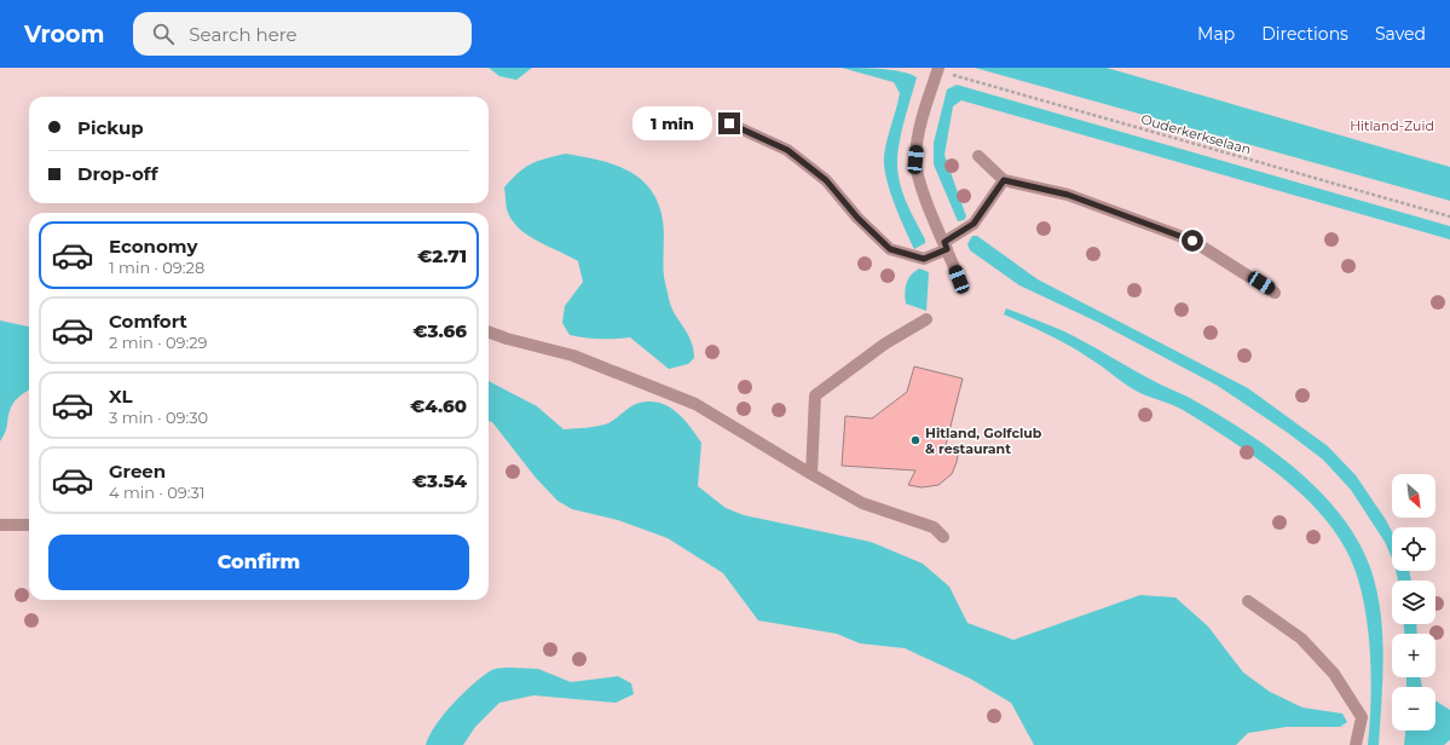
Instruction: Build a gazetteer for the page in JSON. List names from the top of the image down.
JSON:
{
  "streets": {
    "path": ["Ouderkerkselaan"]
  },
  "parks": ["Hitland-Zuid"],
  "places": ["Hitland, Golfclub & restaurant"],
  "north": "bottom right",
  "page": {
    "header": "Vroom",
    "search": "Search here",
    "nav": ["Map", "Directions", "Saved"],
    "banner": ["Pickup", "Drop-off"],
    "bubble": "1 min",
    "list": [
      {
        "name": "Economy",
        "note": "1 min · 09:28",
        "value": "€2.71"
      },
      {
        "name": "Comfort",
        "note": "2 min · 09:29",
        "value": "€3.66"
      },
      {
        "name": "XL",
        "note": "3 min · 09:30",
        "value": "€4.60"
      },
      {
        "name": "Green",
        "note": "4 min · 09:31",
        "value": "€3.54"
      }
    ],
    "map_buttons": ["+", "−"],
    "buttons": "Confirm"
  }
}
